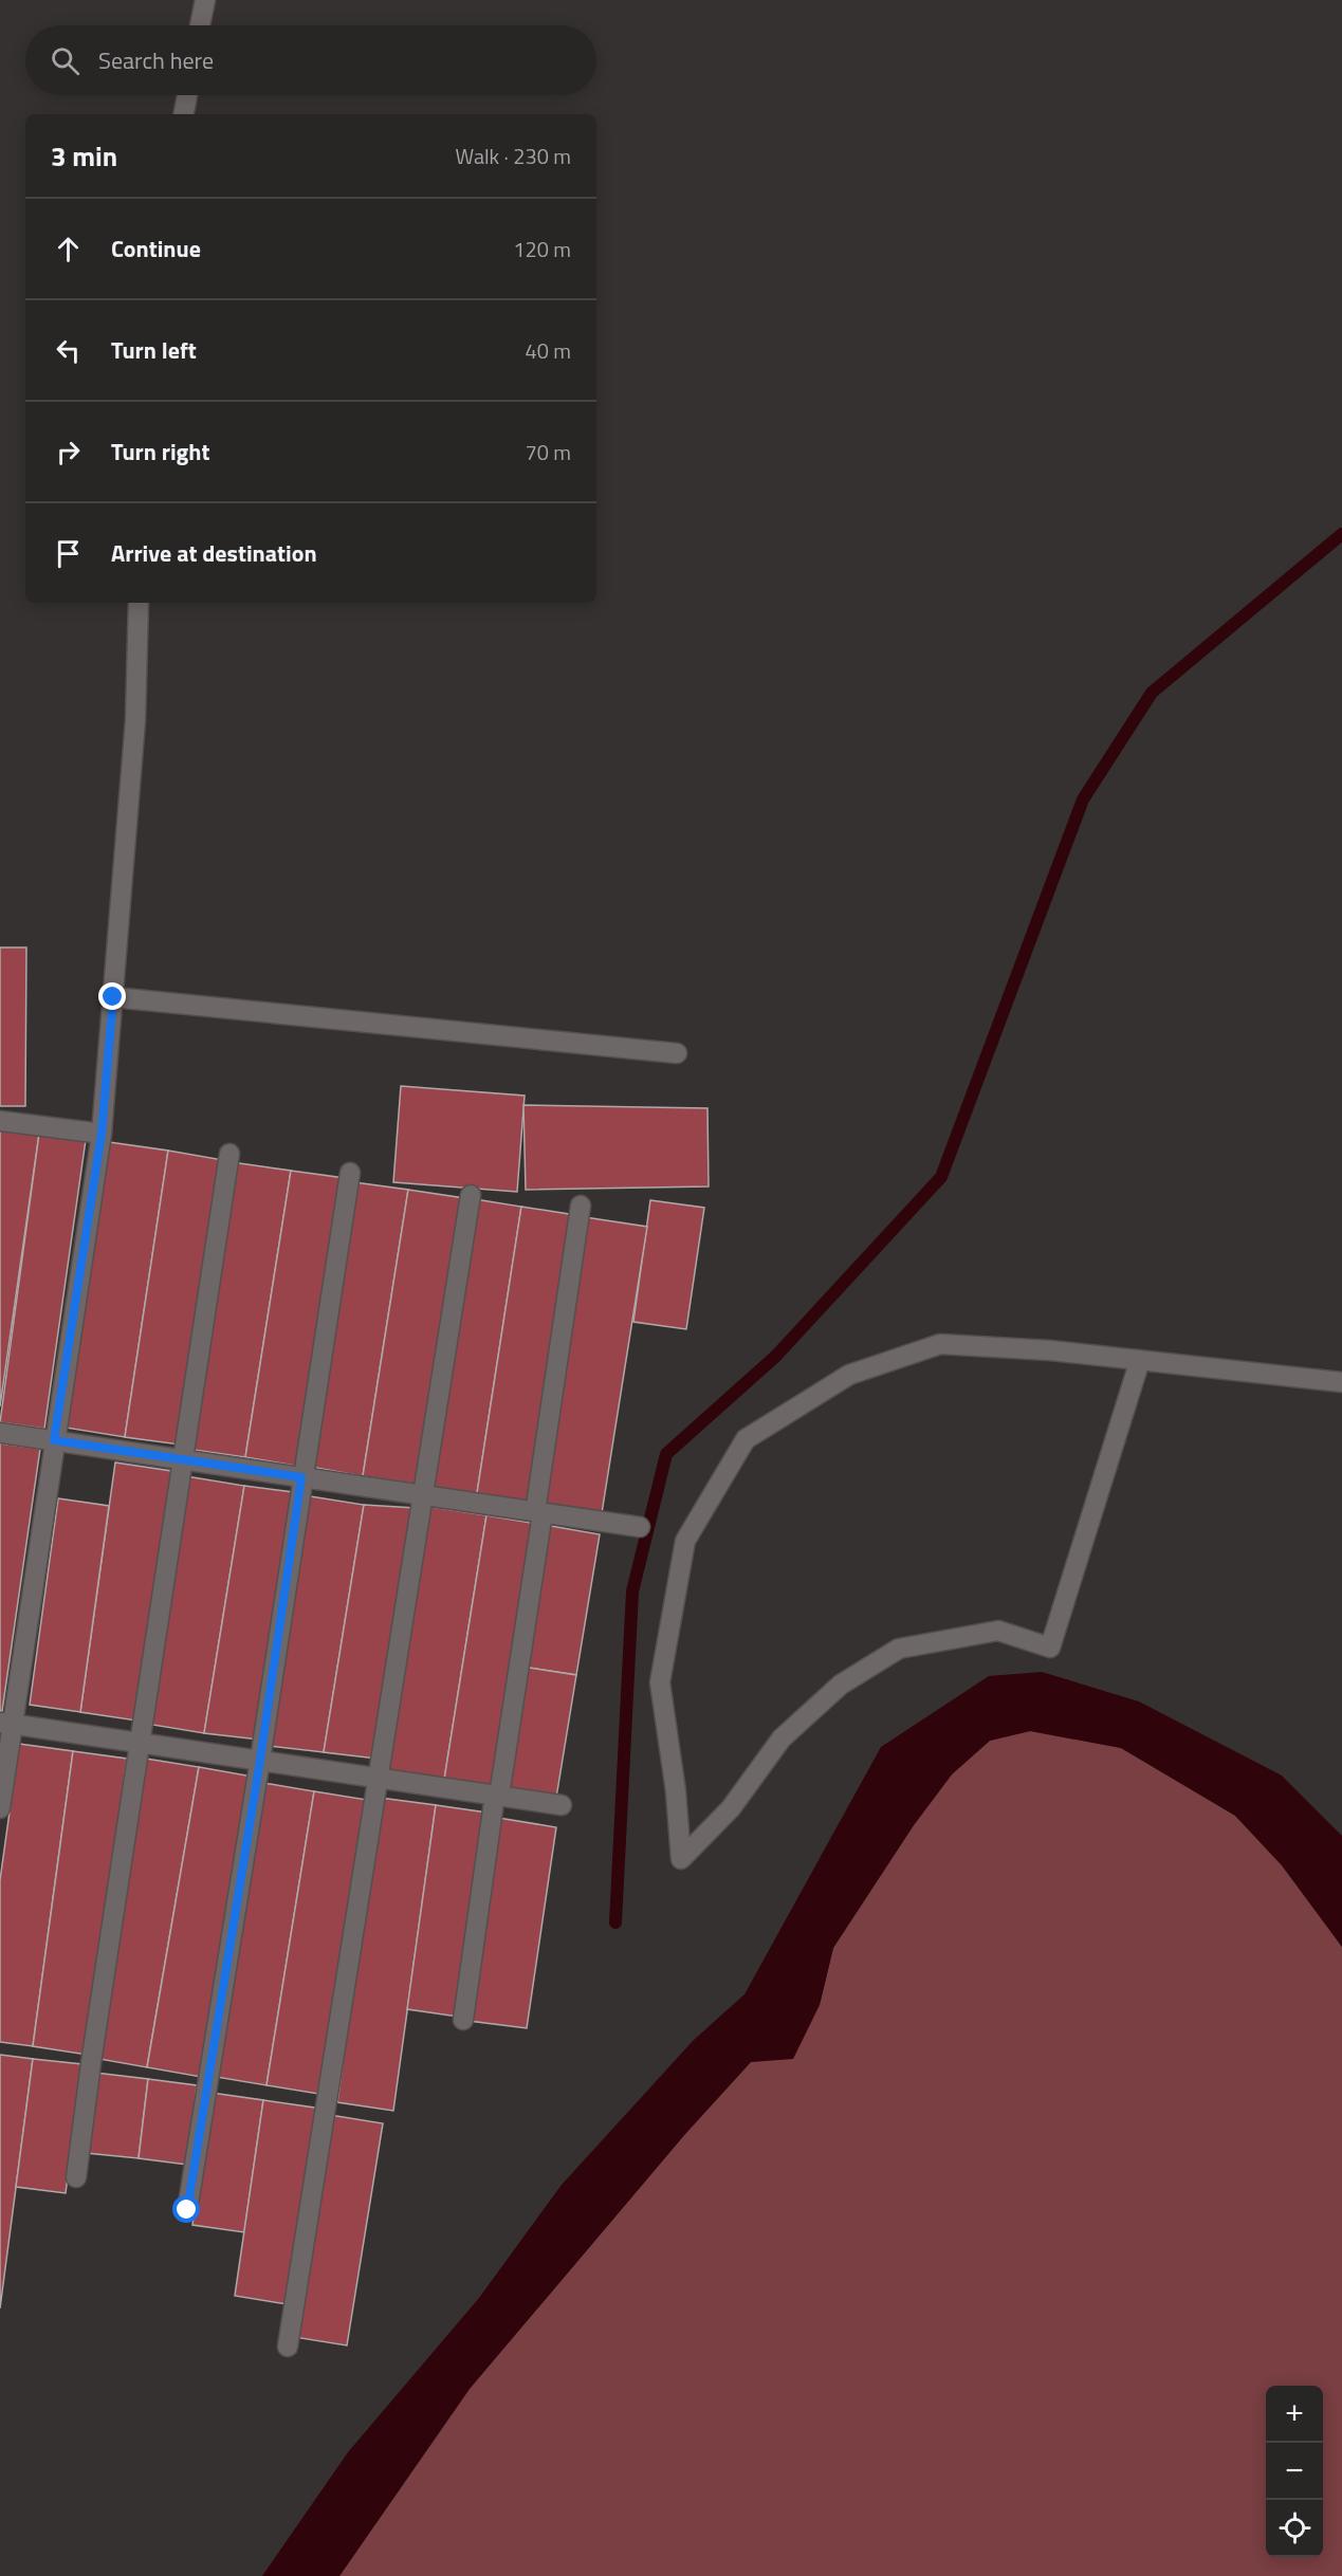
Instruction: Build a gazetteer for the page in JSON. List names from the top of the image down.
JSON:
{
  "page": {
    "search": "Search here",
    "heading": ["3 min", "Walk · 230 m"],
    "list": [
      ["Continue", "120 m"],
      ["Turn left", "40 m"],
      ["Turn right", "70 m"],
      "Arrive at destination"
    ],
    "map_buttons": ["+", "−"]
  }
}
